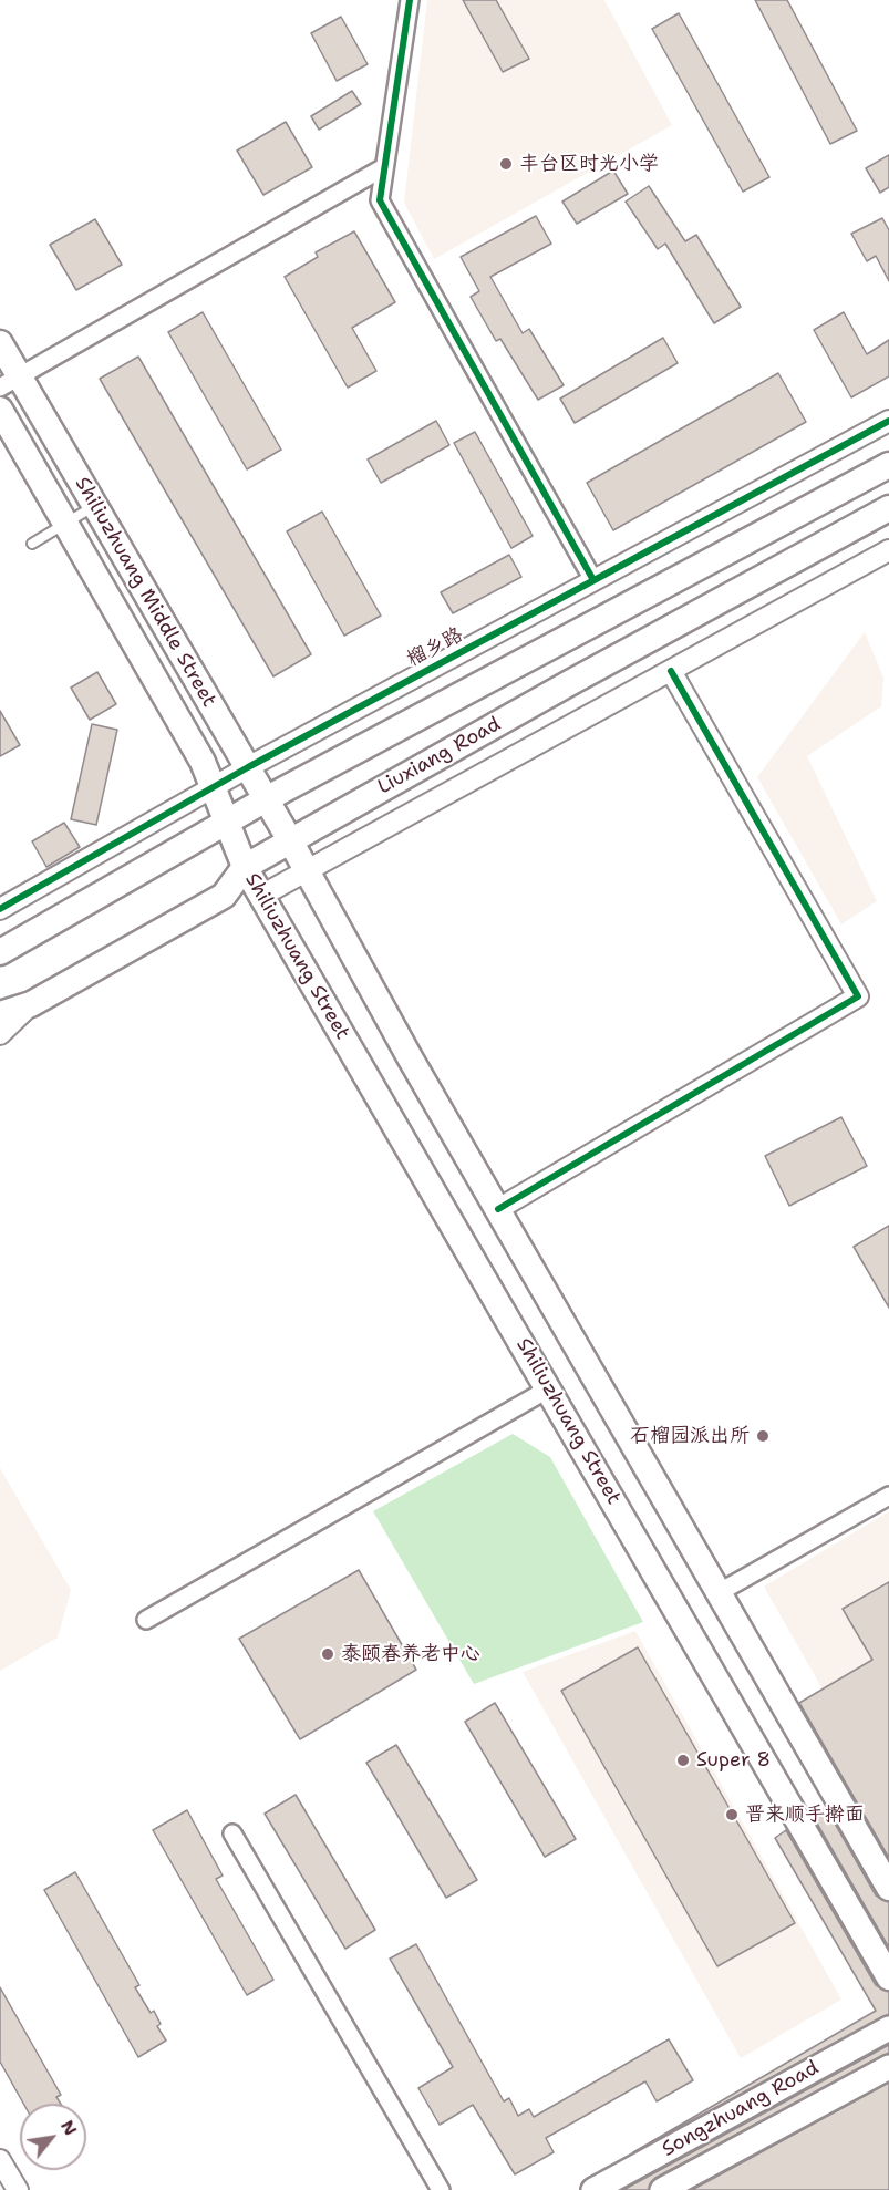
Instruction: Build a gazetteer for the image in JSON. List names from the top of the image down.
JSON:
{
  "streets": {
    "main road": [
      "Shiliuzhuang Middle Street",
      "Liuxiang Road",
      "Shiliuzhuang Street",
      "Songzhuang Road"
    ],
    "street": ["榴乡路"]
  },
  "crossings": [
    ["Shiliuzhuang Middle Street", "榴乡路"],
    ["Shiliuzhuang Middle Street", "Liuxiang Road"],
    ["Shiliuzhuang Middle Street", "Shiliuzhuang Street"],
    ["Liuxiang Road", "Shiliuzhuang Street"]
  ],
  "places": [
    "丰台区时光小学",
    "石榴园派出所",
    "泰颐春养老中心",
    "Super 8",
    "晋来顺手擀面"
  ],
  "north": "top right"
}
